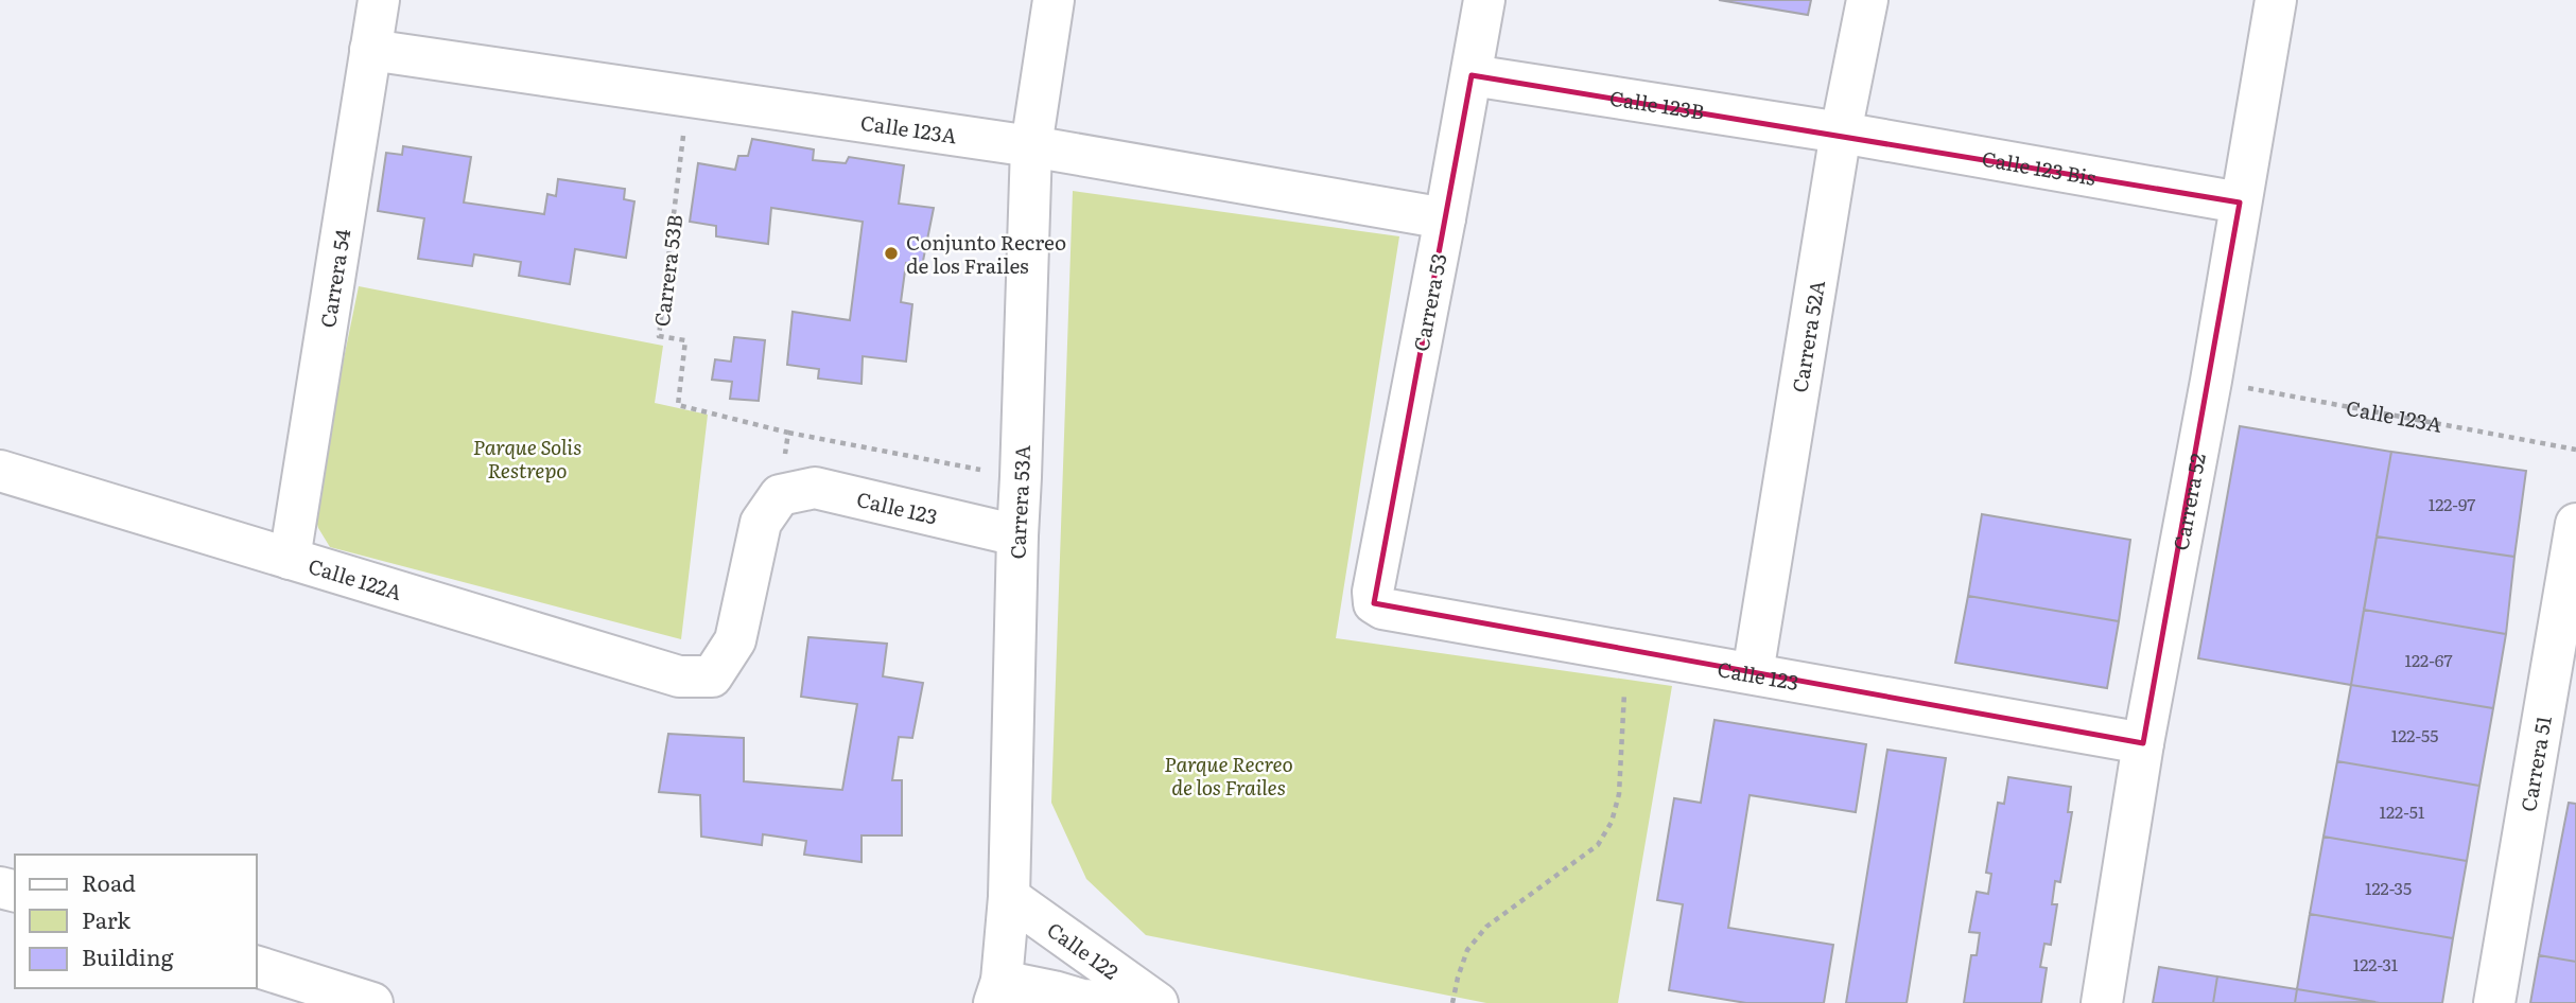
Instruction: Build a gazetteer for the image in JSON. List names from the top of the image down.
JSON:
{
  "streets": {
    "street": [
      "Calle 123B",
      "Calle 123A",
      "Calle 123 Bis",
      "Carrera 54",
      "Carrera 53",
      "Carrera 52A",
      "Carrera 53A",
      "Carrera 52",
      "Calle 123",
      "Calle 122A",
      "Carrera 51",
      "Calle 122"
    ],
    "path": ["Carrera 53B"]
  },
  "crossings": [
    ["Calle 123B", "Calle 123 Bis"],
    ["Calle 123B", "Carrera 53"],
    ["Calle 123B", "Carrera 52A"],
    ["Calle 123A", "Carrera 53B"],
    ["Calle 123A", "Carrera 54"],
    ["Calle 123A", "Carrera 53"],
    ["Calle 123A", "Carrera 53A"],
    ["Calle 123A", "Carrera 52"],
    ["Calle 123 Bis", "Carrera 52A"],
    ["Calle 123 Bis", "Carrera 52"],
    ["Carrera 54", "Calle 122A"],
    ["Carrera 53", "Calle 123"],
    ["Carrera 52A", "Calle 123"],
    ["Carrera 53A", "Calle 123"],
    ["Carrera 53A", "Calle 122"],
    ["Carrera 52", "Calle 123"],
    ["Calle 123", "Calle 122A"]
  ],
  "parks": ["Parque Solis Restrepo", "Parque Recreo de los Frailes"],
  "places": ["Conjunto Recreo de los Frailes"],
  "house_numbers": [
    "122-97",
    "122-67",
    "122-55",
    "122-51",
    "122-35",
    "122-31"
  ],
  "legend": ["Road", "Park", "Building"]
}
